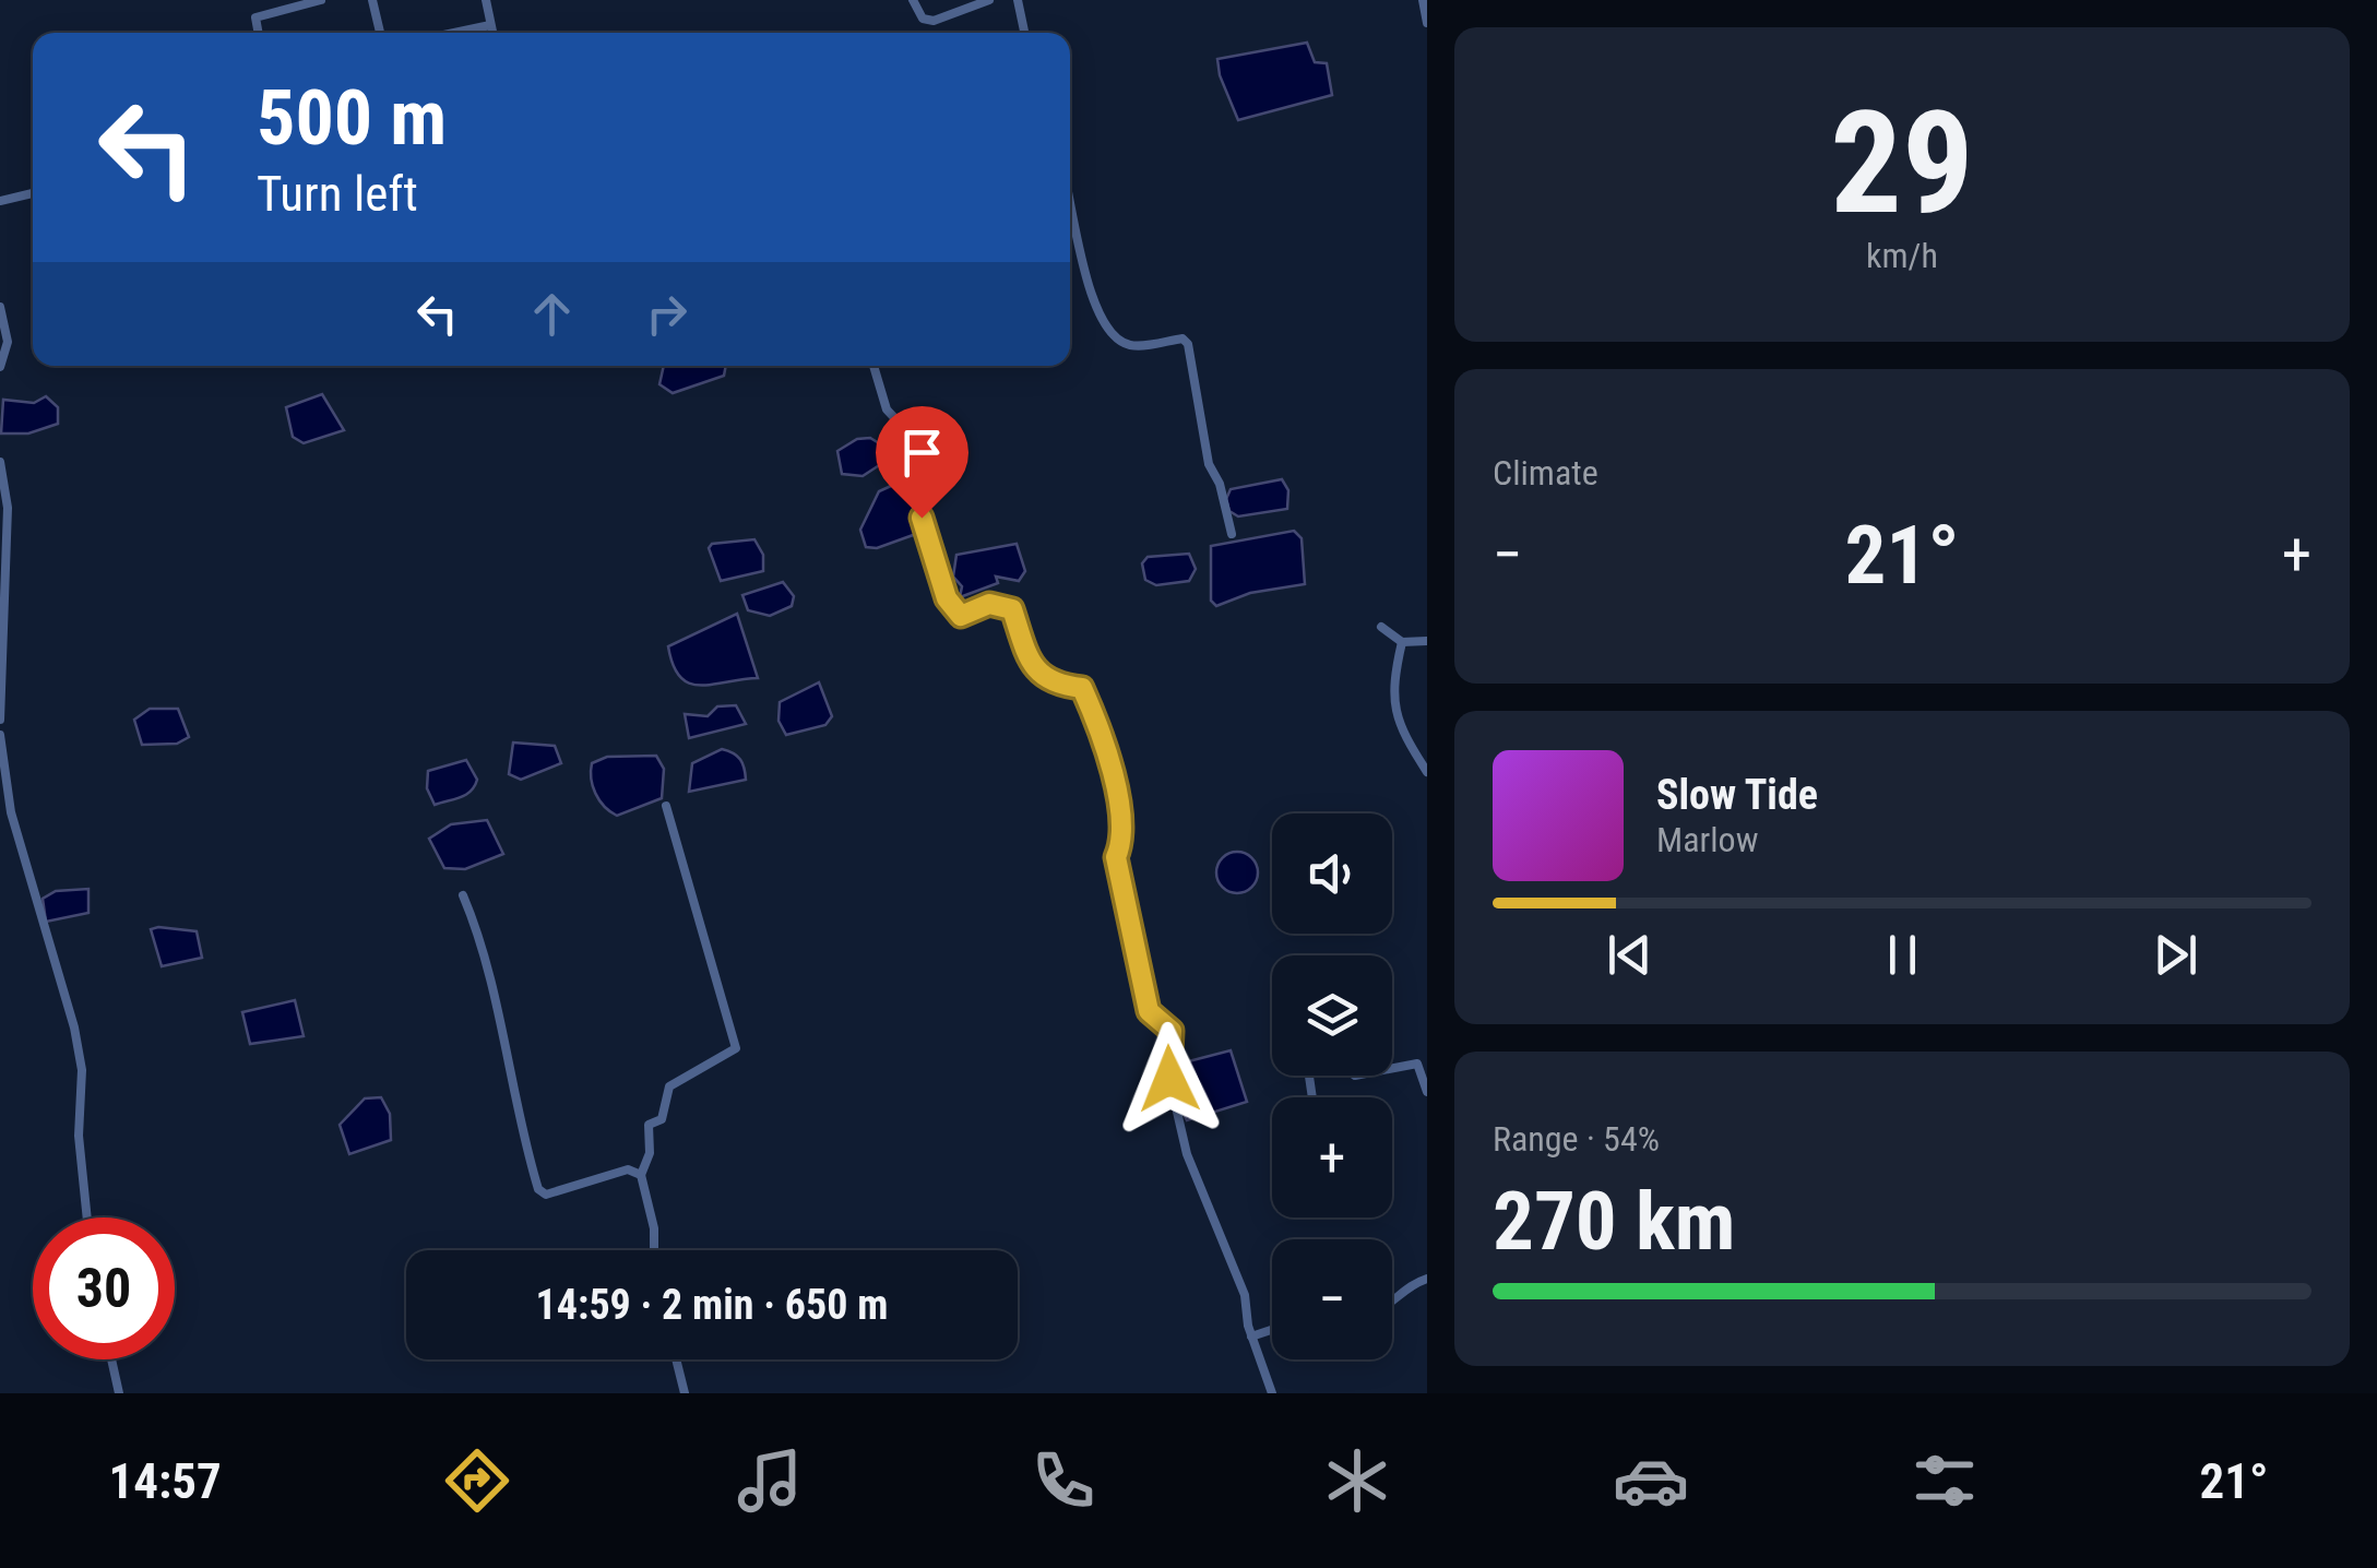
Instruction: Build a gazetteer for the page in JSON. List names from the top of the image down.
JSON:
{
  "page": {
    "tile": [
      ["29", "km/h"],
      "Climate",
      ["Range · 54%", "270 km"]
    ],
    "turn": ["500 m", "Turn left"],
    "heat": ["−", "21°", "+"],
    "song": ["Slow Tide", "Marlow"],
    "map_buttons": ["+", "−"],
    "limit": "30",
    "trip": "14:59 · 2 min · 650 m",
    "tabs": ["14:57", "21°"]
  }
}
